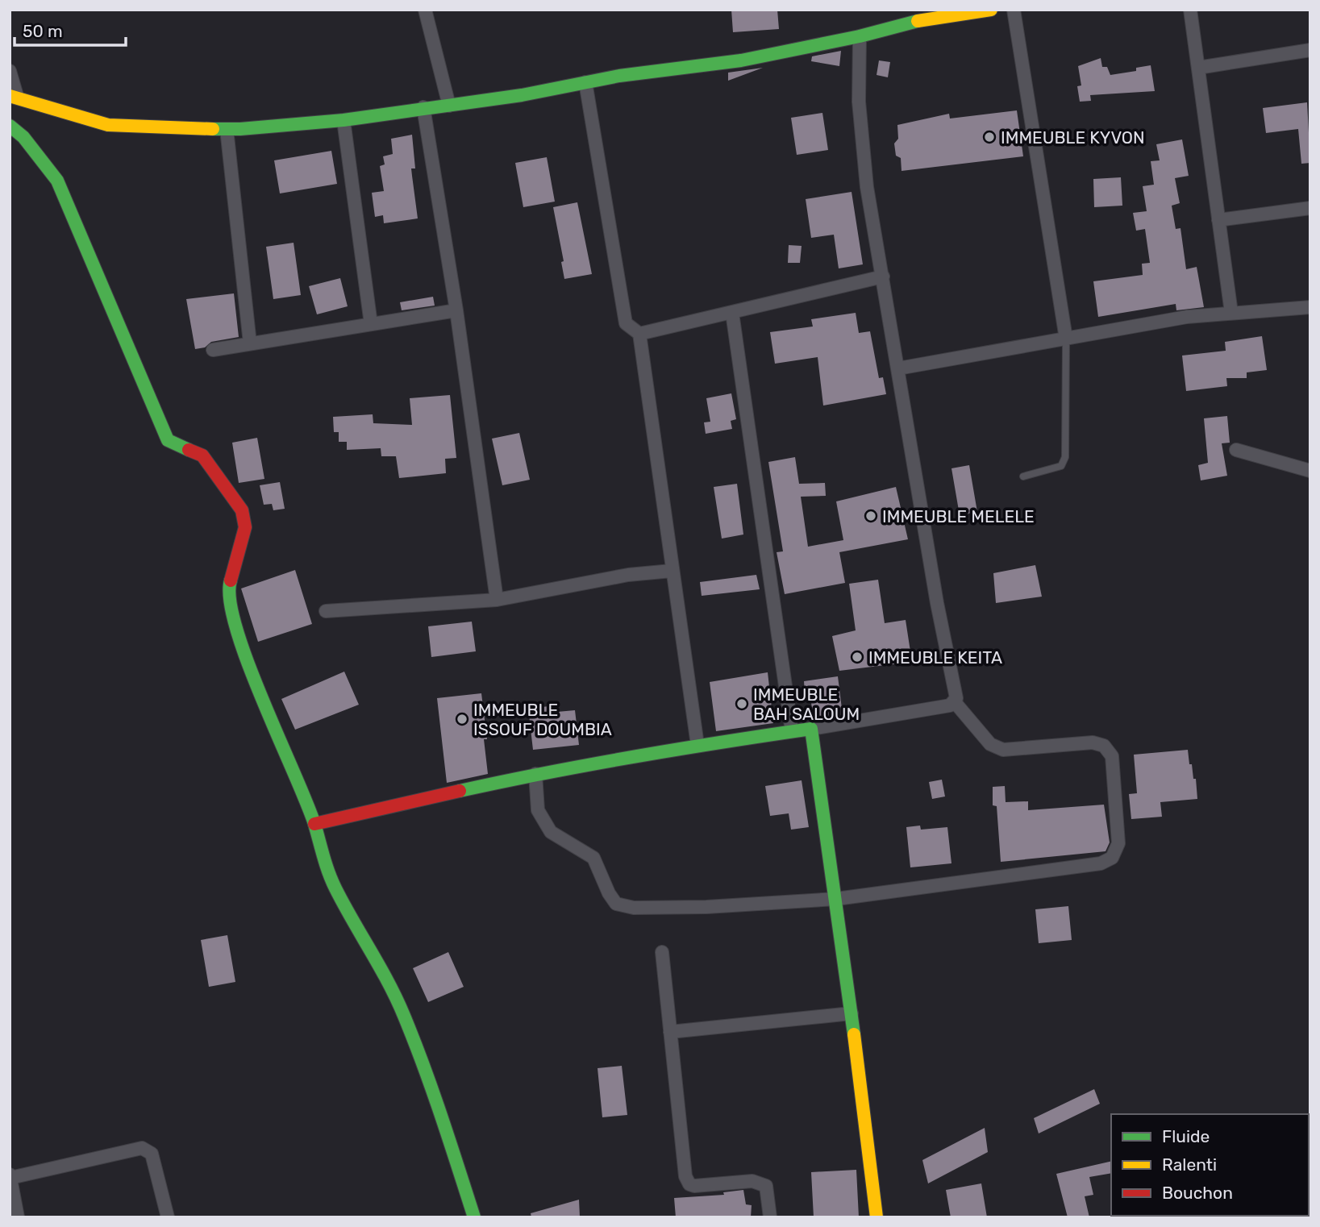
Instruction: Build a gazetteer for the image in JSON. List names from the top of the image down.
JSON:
{
  "places": [
    "IMMEUBLE KYVON",
    "IMMEUBLE MELELE",
    "IMMEUBLE KEITA",
    "IMMEUBLE BAH SALOUM",
    "IMMEUBLE ISSOUF DOUMBIA"
  ],
  "legend": ["Fluide", "Ralenti", "Bouchon"],
  "scale_bar": "50 m"
}
